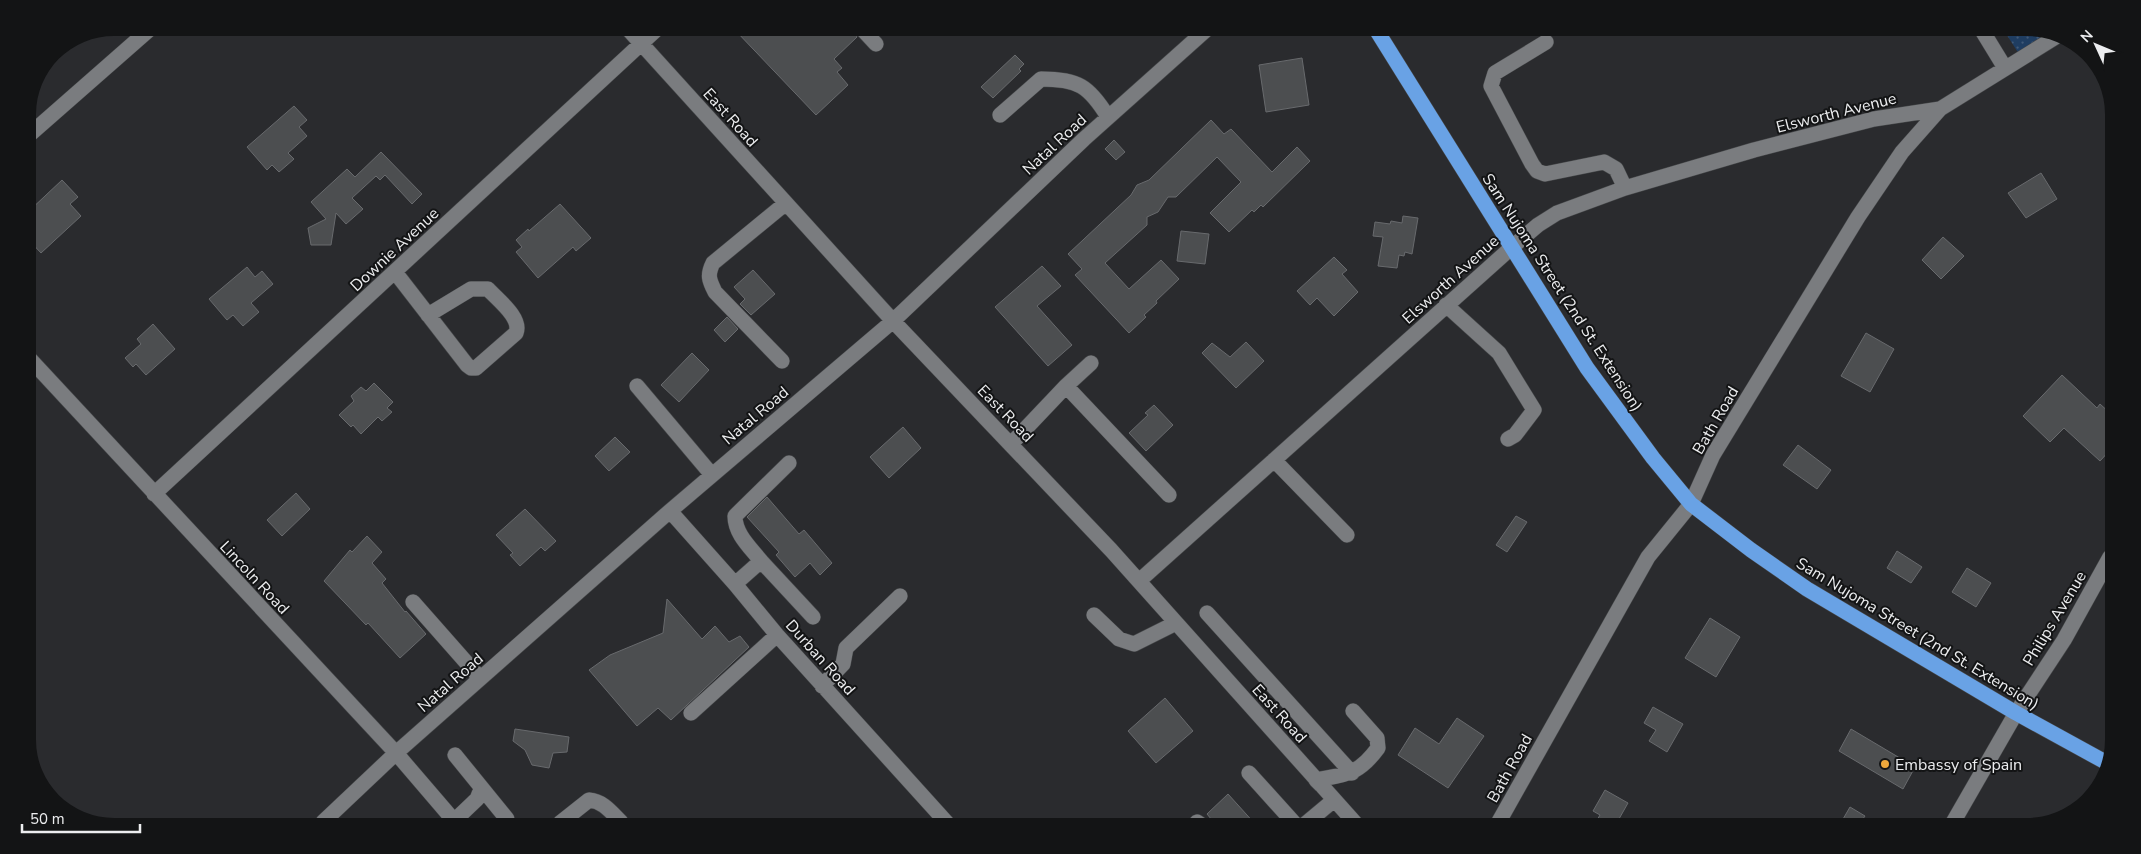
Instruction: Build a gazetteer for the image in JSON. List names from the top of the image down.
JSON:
{
  "streets": {
    "highway": ["Sam Nujoma Street (2nd St. Extension)"],
    "street": [
      "Elsworth Avenue",
      "East Road",
      "Natal Road",
      "Downie Avenue",
      "Bath Road",
      "Lincoln Road",
      "Philips Avenue",
      "Durban Road"
    ]
  },
  "crossings": [
    ["Elsworth Avenue", "East Road"],
    ["Elsworth Avenue", "Sam Nujoma Street (2nd St. Extension)"],
    ["Elsworth Avenue", "Bath Road"],
    ["East Road", "Natal Road"],
    ["East Road", "Downie Avenue"],
    ["Natal Road", "Lincoln Road"],
    ["Natal Road", "Durban Road"],
    ["Downie Avenue", "Lincoln Road"],
    ["Sam Nujoma Street (2nd St. Extension)", "Bath Road"],
    ["Sam Nujoma Street (2nd St. Extension)", "Philips Avenue"]
  ],
  "places": ["Embassy of Spain"],
  "scale_bar": "50 m",
  "north": "top left"
}
